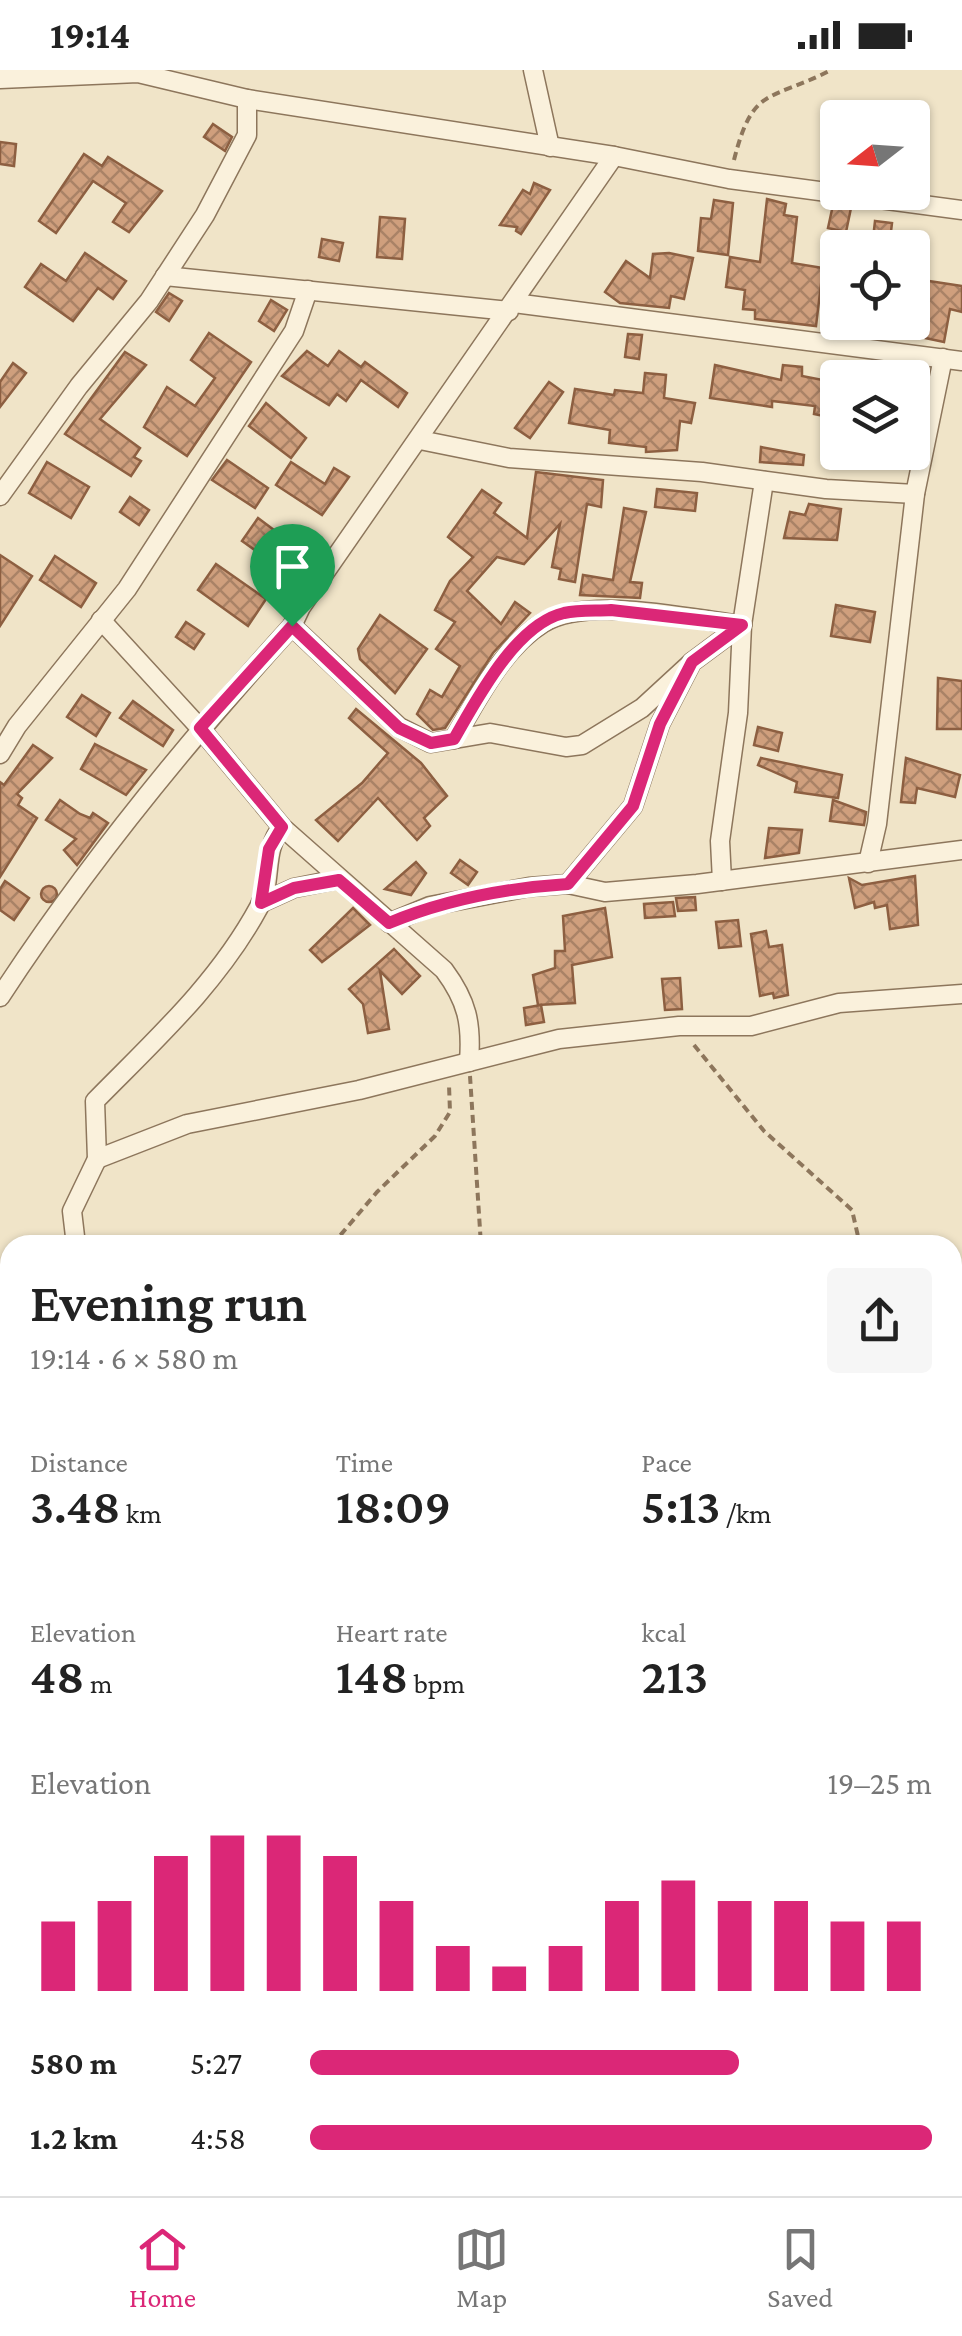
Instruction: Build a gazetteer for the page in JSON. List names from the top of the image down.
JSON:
{
  "north": "left",
  "page": {
    "status": "19:14",
    "heading": ["Evening run", "19:14 · 6 × 580 m"],
    "stats": [
      ["Distance", "3.48 km"],
      ["Time", "18:09"],
      ["Pace", "5:13 /km"],
      ["Elevation", "48 m"],
      ["Heart rate", "148 bpm"],
      ["kcal", "213"]
    ],
    "chart": ["Elevation", "19–25 m"],
    "list": [
      {
        "name": "580 m",
        "note": "5:27"
      },
      {
        "name": "1.2 km",
        "note": "4:58"
      }
    ],
    "tabs": ["Home", "Map", "Saved"]
  }
}
